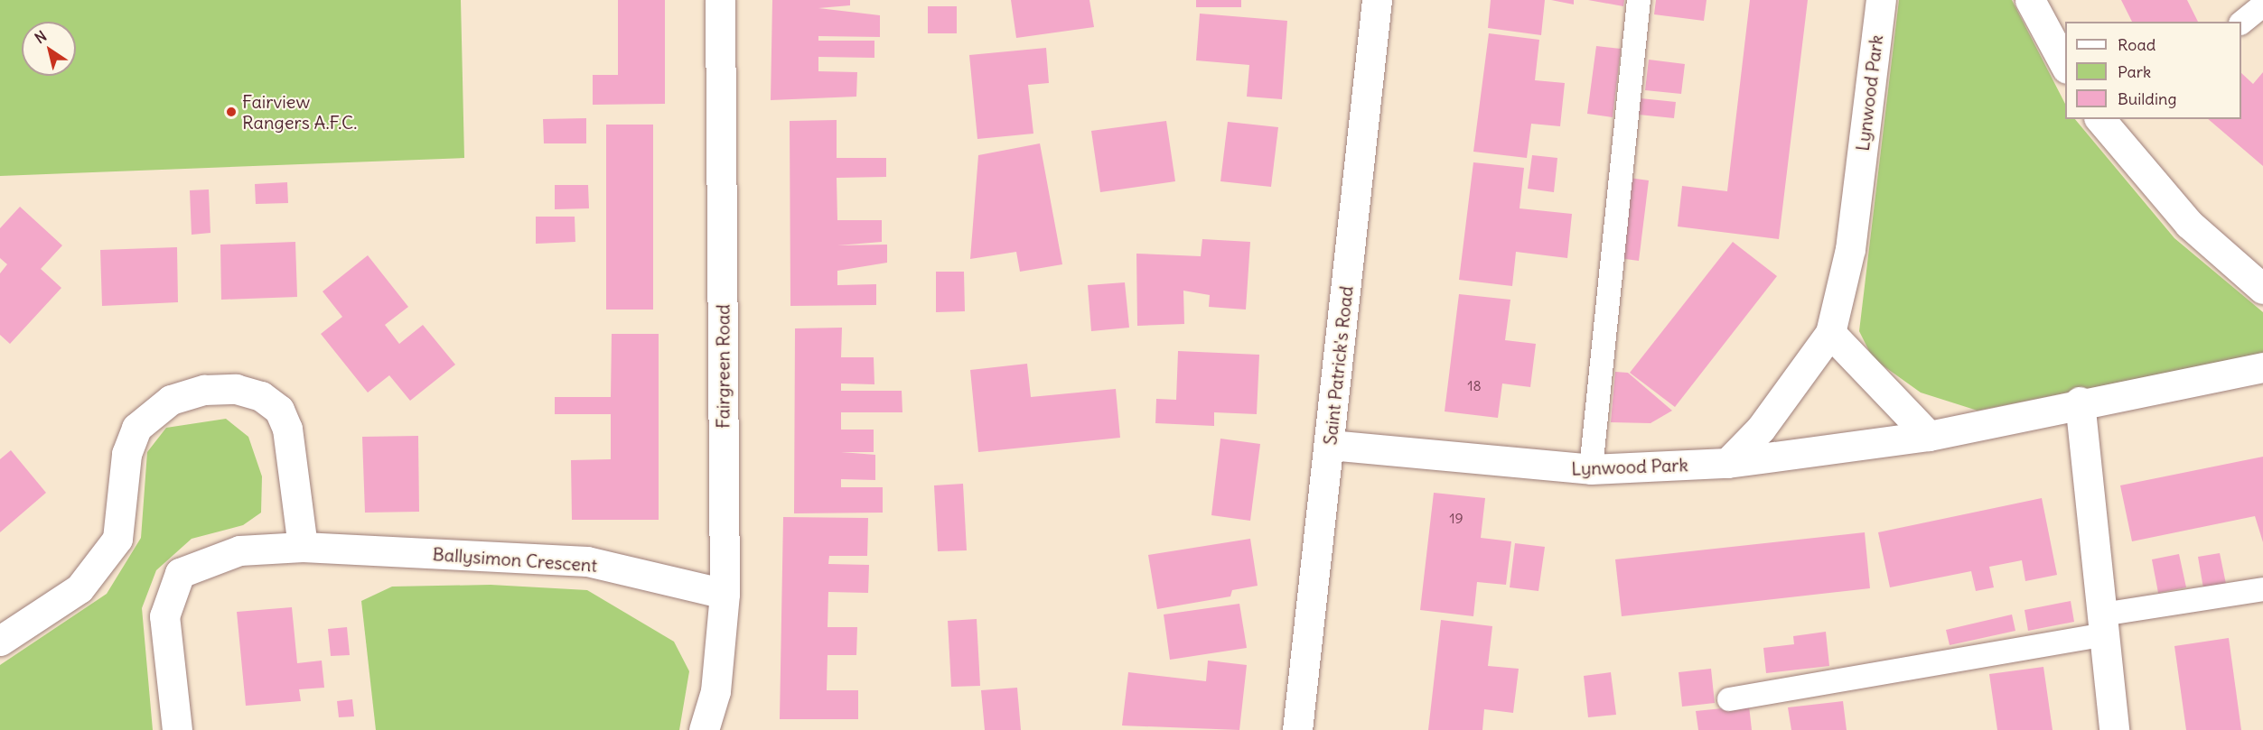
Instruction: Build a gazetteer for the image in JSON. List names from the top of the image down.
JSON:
{
  "streets": {
    "street": [
      "Lynwood Park",
      "Saint Patrick's Road",
      "Fairgreen Road",
      "Ballysimon Crescent"
    ]
  },
  "crossings": [
    ["Lynwood Park", "Saint Patrick's Road"],
    ["Fairgreen Road", "Ballysimon Crescent"]
  ],
  "places": ["Fairview Rangers A.F.C."],
  "house_numbers": ["18", "19"],
  "legend": ["Road", "Park", "Building"],
  "north": "top left"
}
